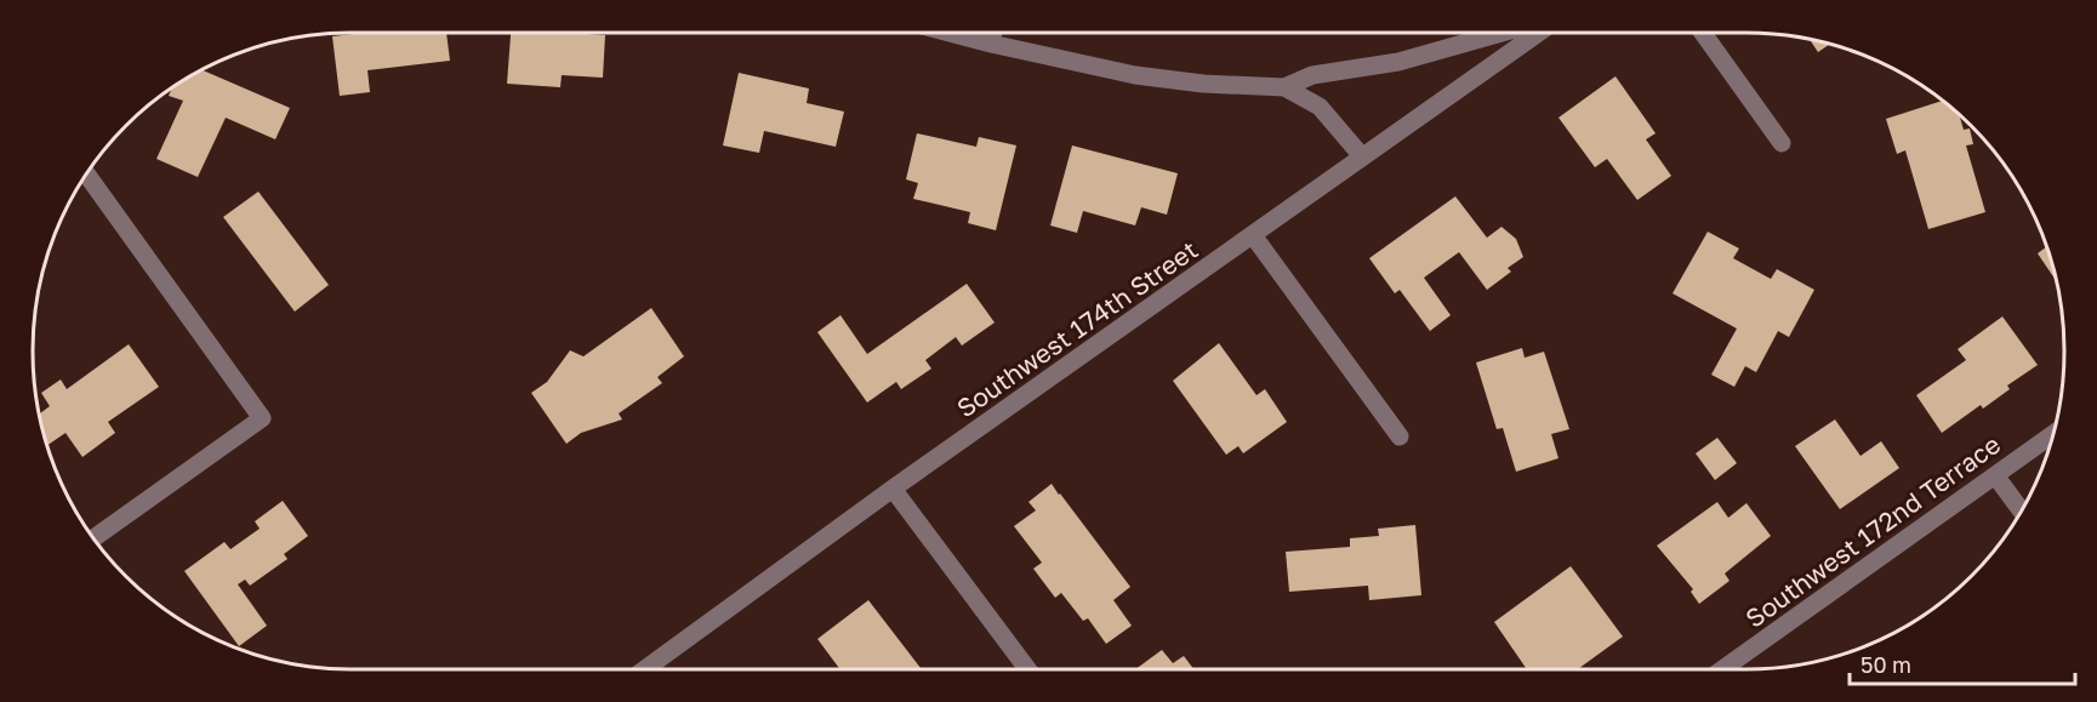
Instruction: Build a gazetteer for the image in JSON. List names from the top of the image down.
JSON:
{
  "streets": {
    "street": ["Southwest 174th Street", "Southwest 172nd Terrace"]
  },
  "scale_bar": "50 m"
}
